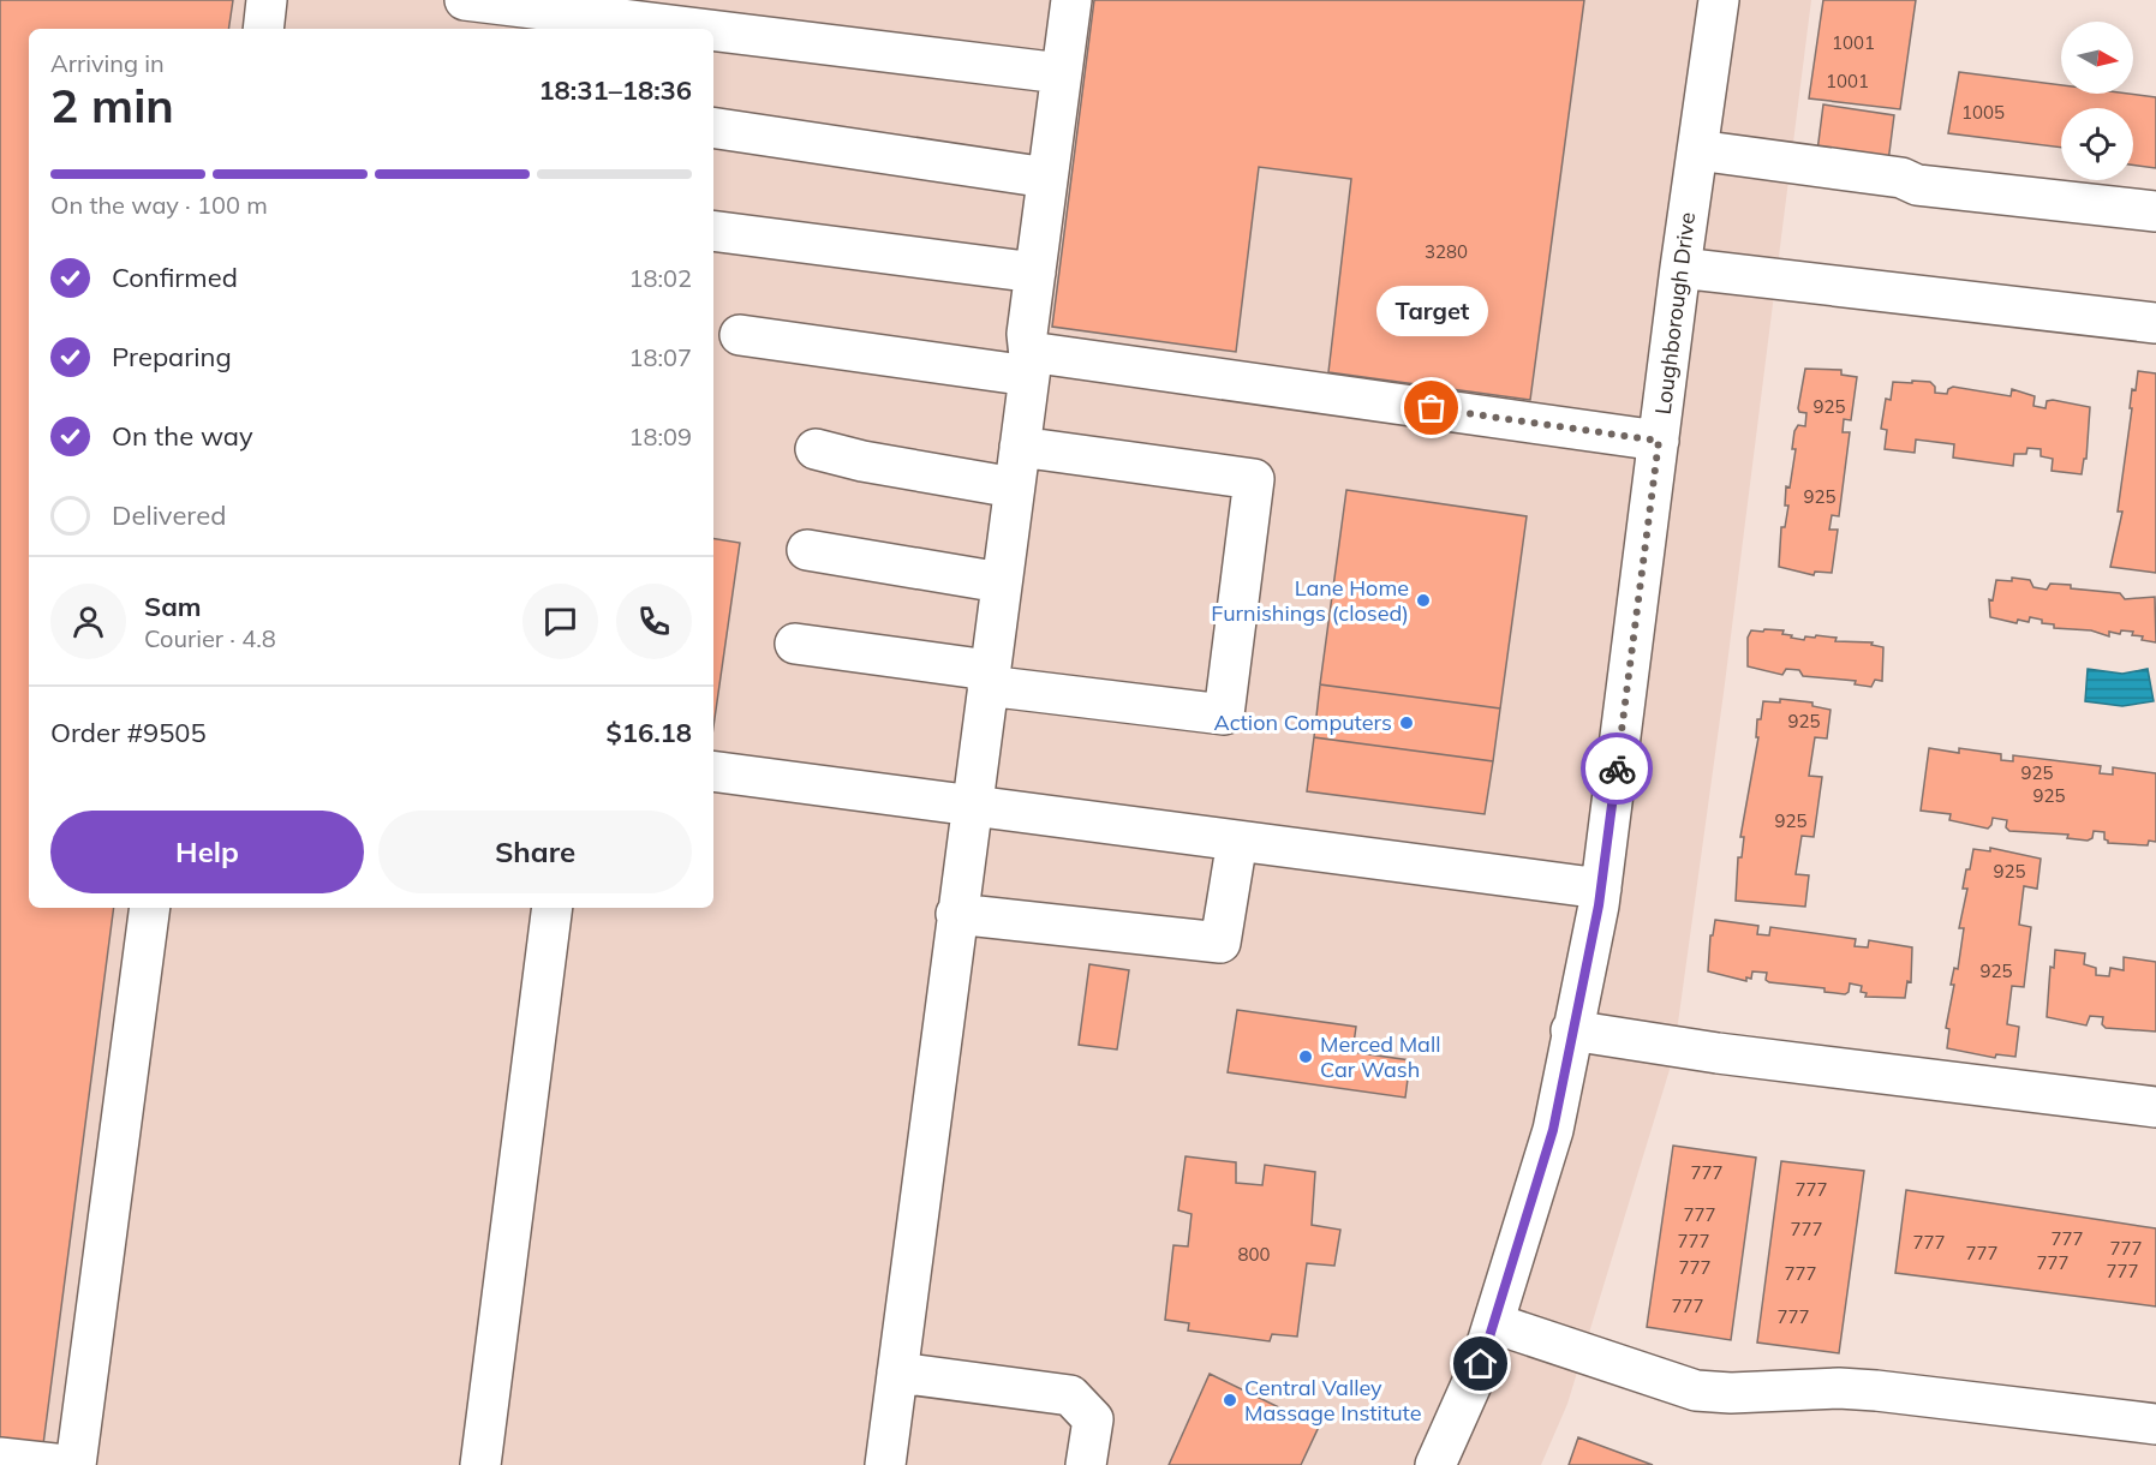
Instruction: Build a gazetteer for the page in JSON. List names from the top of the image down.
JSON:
{
  "streets": {
    "street": ["Loughborough Drive"]
  },
  "places": [
    "Target",
    "Lane Home Furnishings (closed)",
    "Action Computers",
    "Merced Mall Car Wash",
    "Central Valley Massage Institute"
  ],
  "house_numbers": [
    "1001",
    "1001",
    "1005",
    "3280",
    "925",
    "925",
    "925",
    "925",
    "925",
    "925",
    "925",
    "925",
    "777",
    "777",
    "777",
    "777",
    "777",
    "777",
    "777",
    "777",
    "777",
    "800",
    "777",
    "777",
    "777",
    "777",
    "777",
    "777"
  ],
  "north": "right",
  "page": {
    "heading": ["2 min", "Arriving in", "18:31–18:36"],
    "panel": [
      "Sam",
      "Courier · 4.8",
      "Order #9505",
      "$16.18"
    ],
    "bar": "On the way · 100 m",
    "list": [
      ["Confirmed", "18:02"],
      ["Preparing", "18:07"],
      ["On the way", "18:09"],
      "Delivered"
    ],
    "bubble": "Target",
    "buttons": ["Help", "Share"]
  }
}
